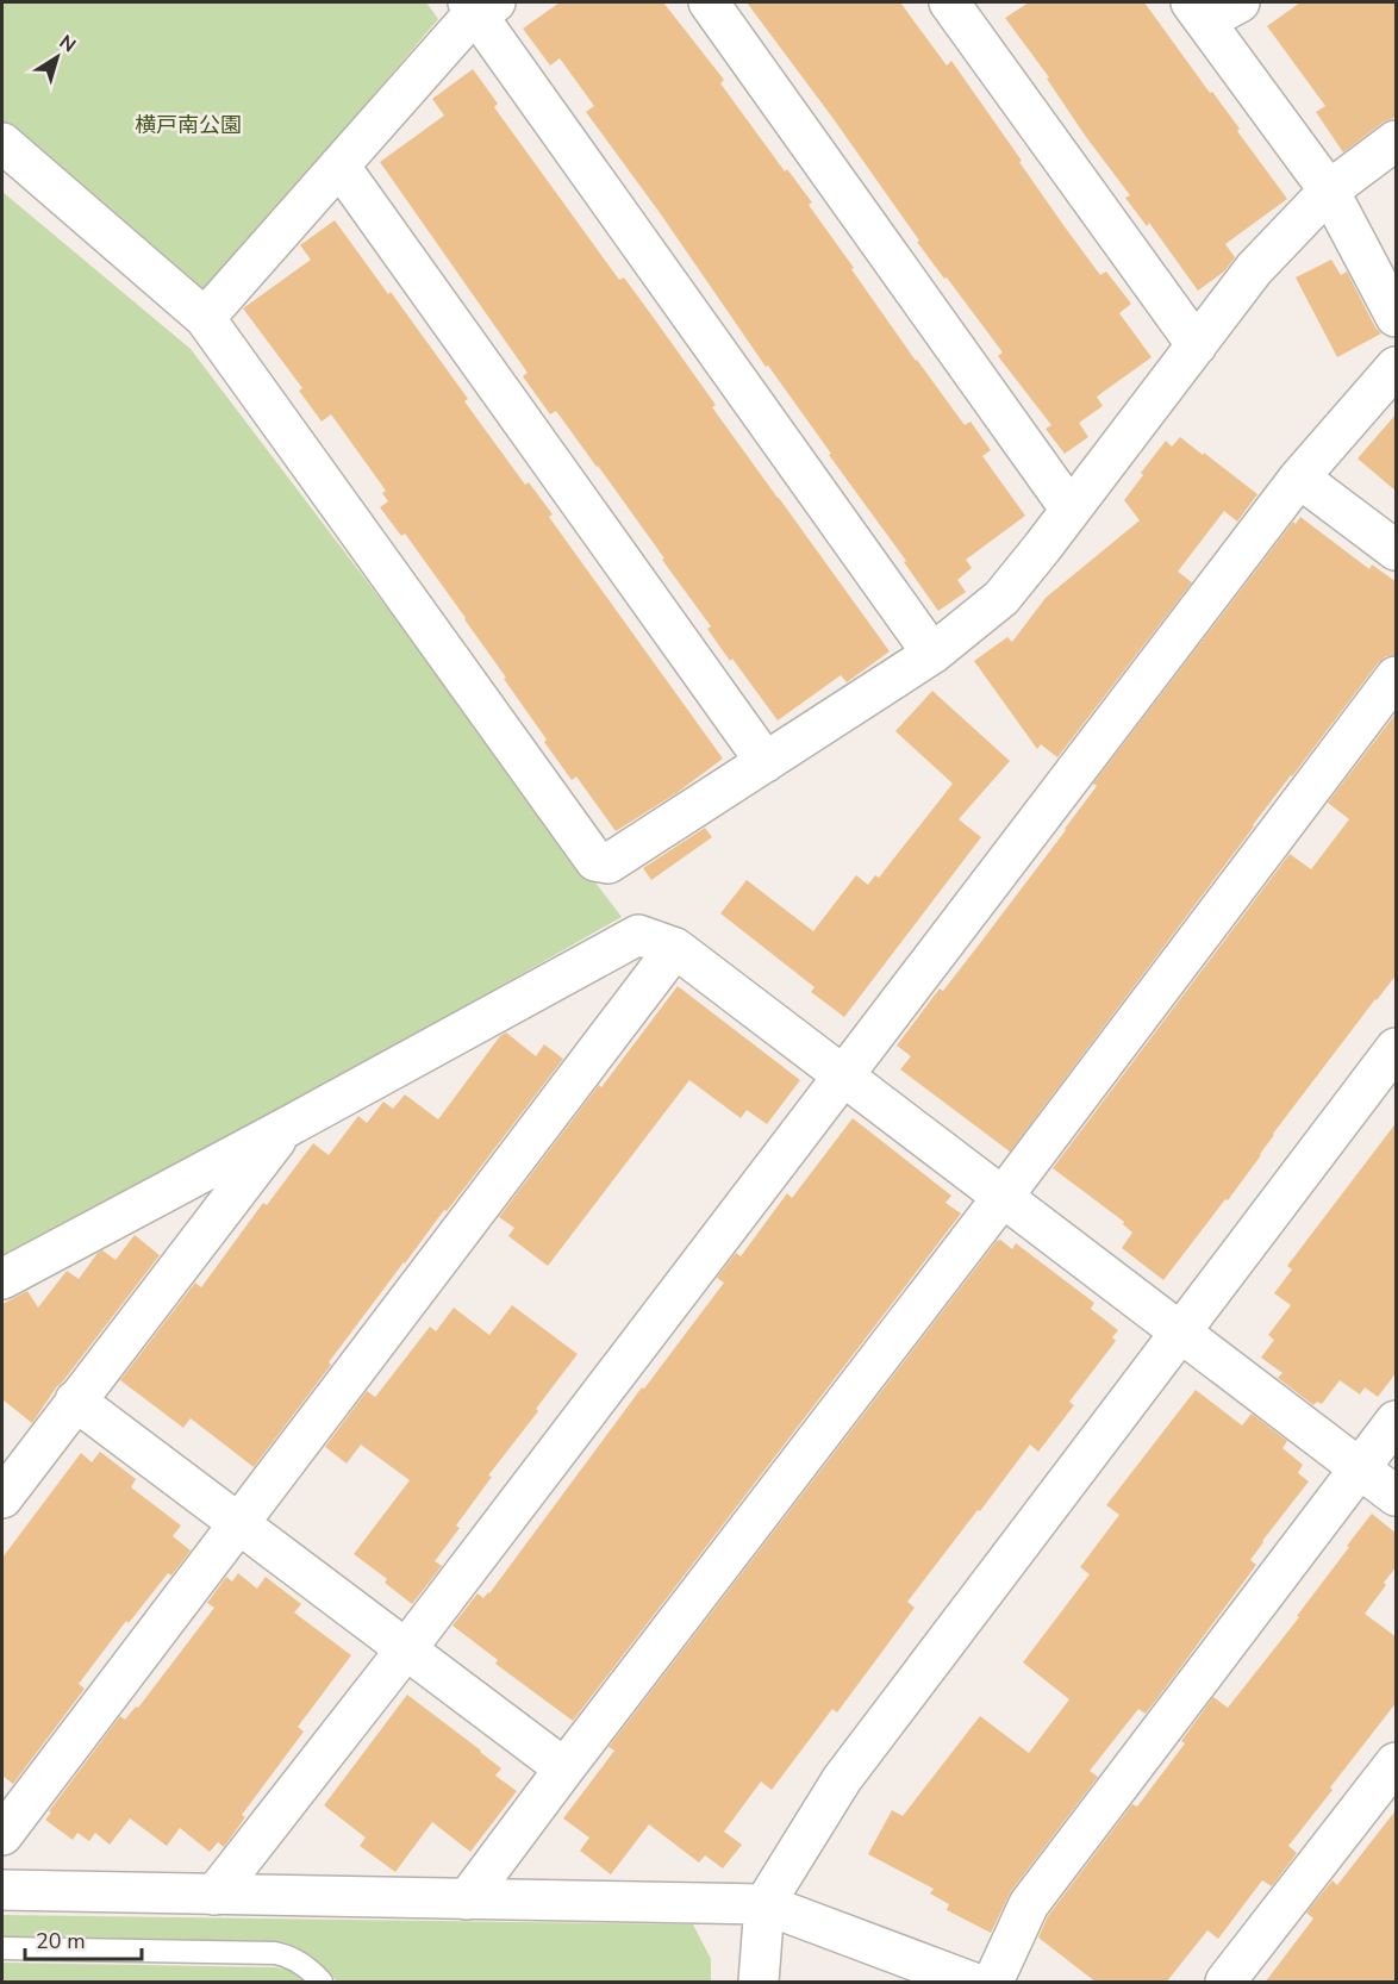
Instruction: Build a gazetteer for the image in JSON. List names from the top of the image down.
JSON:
{
  "parks": ["横戸南公園"],
  "scale_bar": "20 m",
  "north": "top right"
}
